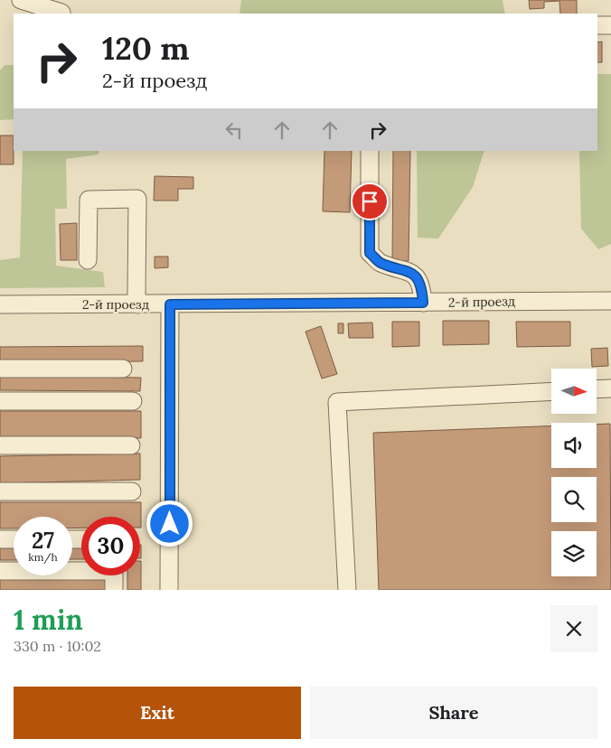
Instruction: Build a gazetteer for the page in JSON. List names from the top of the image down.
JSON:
{
  "streets": {
    "street": ["2-й проезд"]
  },
  "north": "right",
  "page": {
    "turn": ["120 m", "2-й проезд"],
    "speed": "27 km/h",
    "limit": "30",
    "heading": ["1 min", "330 m · 10:02"],
    "buttons": ["Exit", "Share"]
  }
}
